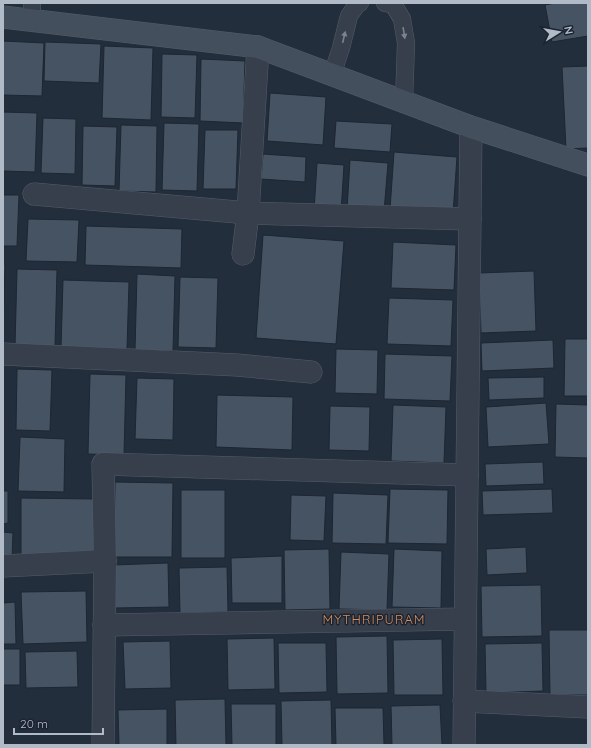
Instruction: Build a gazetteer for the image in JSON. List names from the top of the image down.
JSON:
{
  "districts": ["MYTHRIPURAM"],
  "scale_bar": "20 m",
  "north": "right"
}
